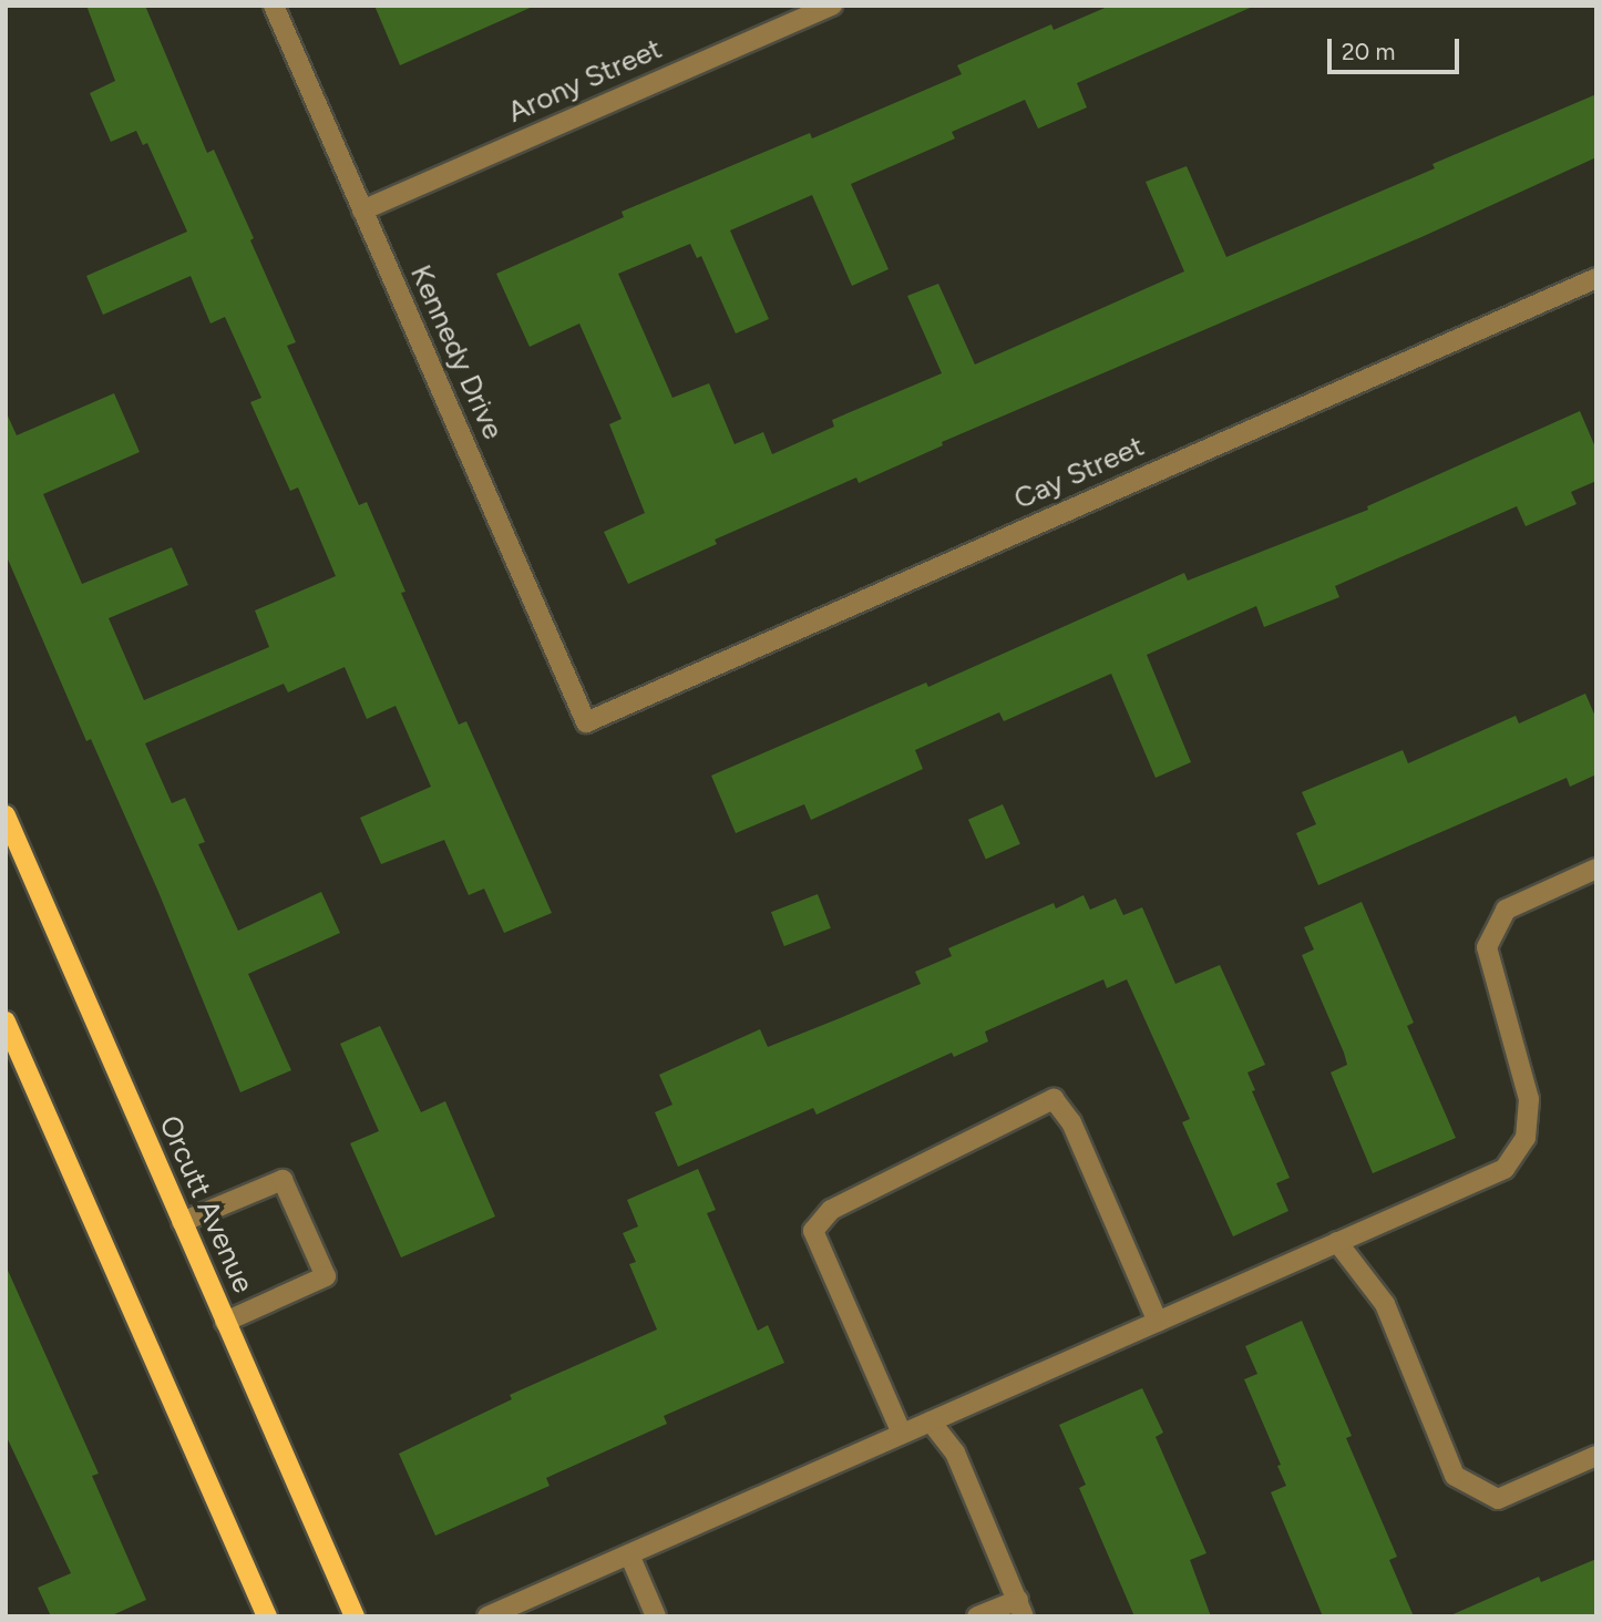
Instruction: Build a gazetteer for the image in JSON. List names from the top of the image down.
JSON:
{
  "streets": {
    "main road": ["Orcutt Avenue"],
    "street": ["Arony Street", "Kennedy Drive", "Cay Street"]
  },
  "crossings": [
    ["Arony Street", "Kennedy Drive"],
    ["Kennedy Drive", "Cay Street"]
  ],
  "scale_bar": "20 m"
}
